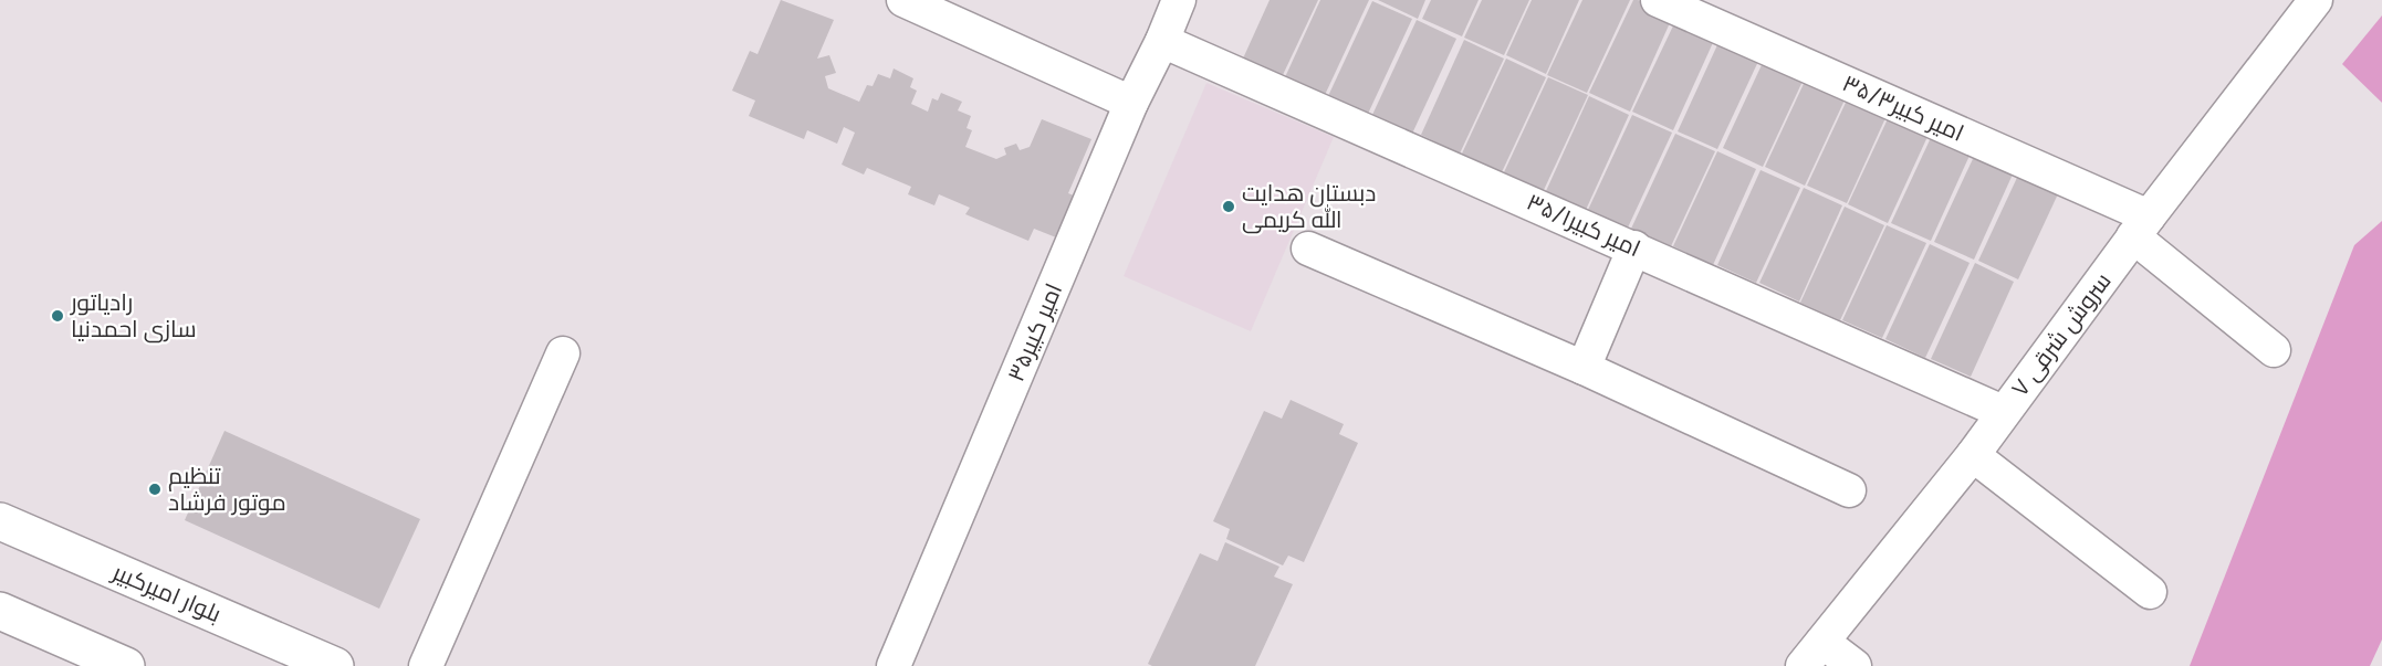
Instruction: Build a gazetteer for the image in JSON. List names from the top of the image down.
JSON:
{
  "streets": {
    "main road": ["بلوار امیرکبیر"],
    "street": [
      "امیر کبیر۳۵/۳",
      "امیر کبیر۳۵/۱",
      "امیر کبیر۳۵",
      "سروش شرقی ۷"
    ]
  },
  "crossings": [
    ["امیر کبیر۳۵/۳", "سروش شرقی ۷"],
    ["امیر کبیر۳۵/۱", "امیر کبیر۳۵"],
    ["امیر کبیر۳۵/۱", "سروش شرقی ۷"]
  ],
  "places": ["دبستان هدایت الله کریمی", "رادیاتور سازی احمدنیا", "تنظیم موتور فرشاد"]
}
